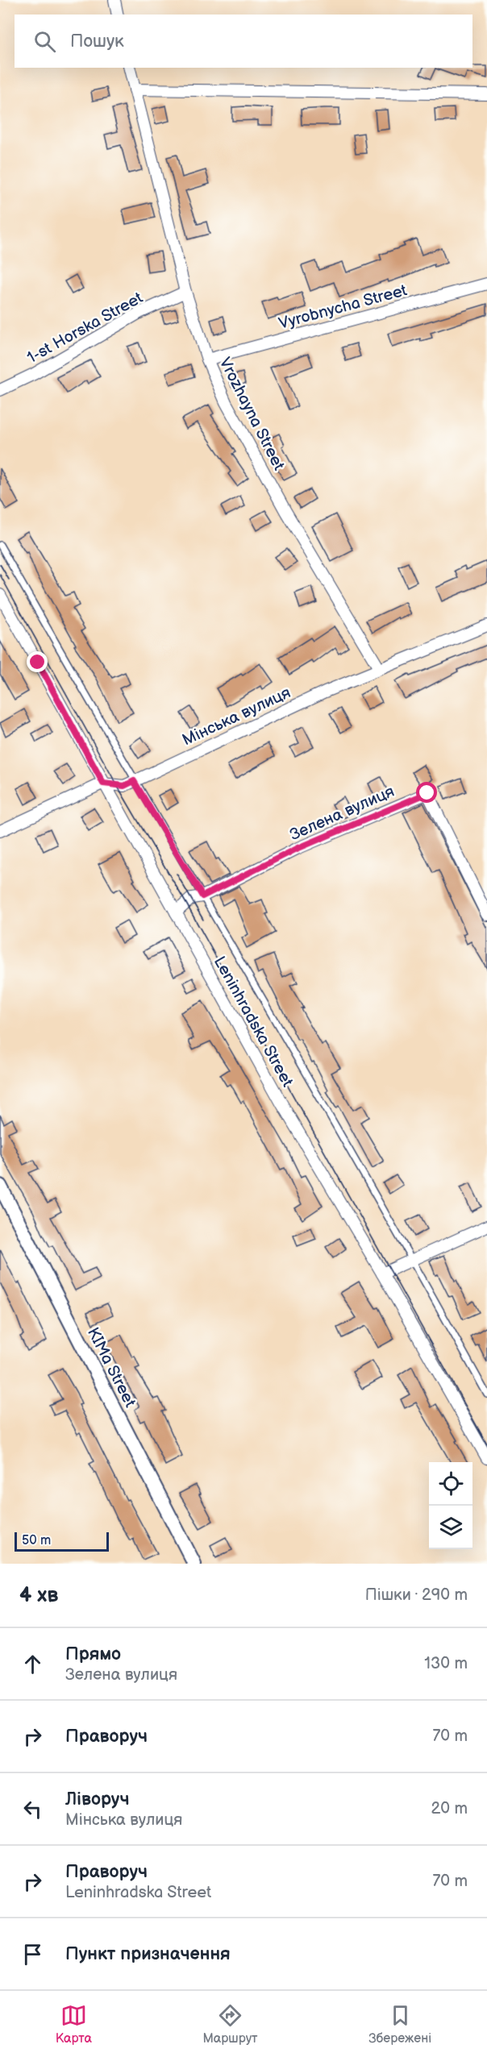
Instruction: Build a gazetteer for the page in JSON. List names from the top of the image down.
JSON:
{
  "streets": {
    "street": [
      "Vyrobnycha Street",
      "1-st Horska Street",
      "Vrozhayna Street",
      "Мінська вулиця",
      "Зелена вулиця",
      "Leninhradska Street",
      "KIMa Street"
    ]
  },
  "crossings": [
    ["Vyrobnycha Street", "Vrozhayna Street"],
    ["1-st Horska Street", "Vrozhayna Street"],
    ["Vrozhayna Street", "Мінська вулиця"],
    ["Мінська вулиця", "Leninhradska Street"],
    ["Зелена вулиця", "Leninhradska Street"]
  ],
  "scale_bar": "50 m",
  "page": {
    "search": "Пошук",
    "scale": "50 m",
    "heading": ["4 хв", "Пішки · 290 m"],
    "list": [
      ["Прямо", "Зелена вулиця", "130 m"],
      ["Праворуч", "70 m"],
      ["Ліворуч", "Мінська вулиця", "20 m"],
      ["Праворуч", "Leninhradska Street", "70 m"],
      "Пункт призначення"
    ],
    "nav": ["Карта", "Маршрут", "Збережені"]
  }
}
